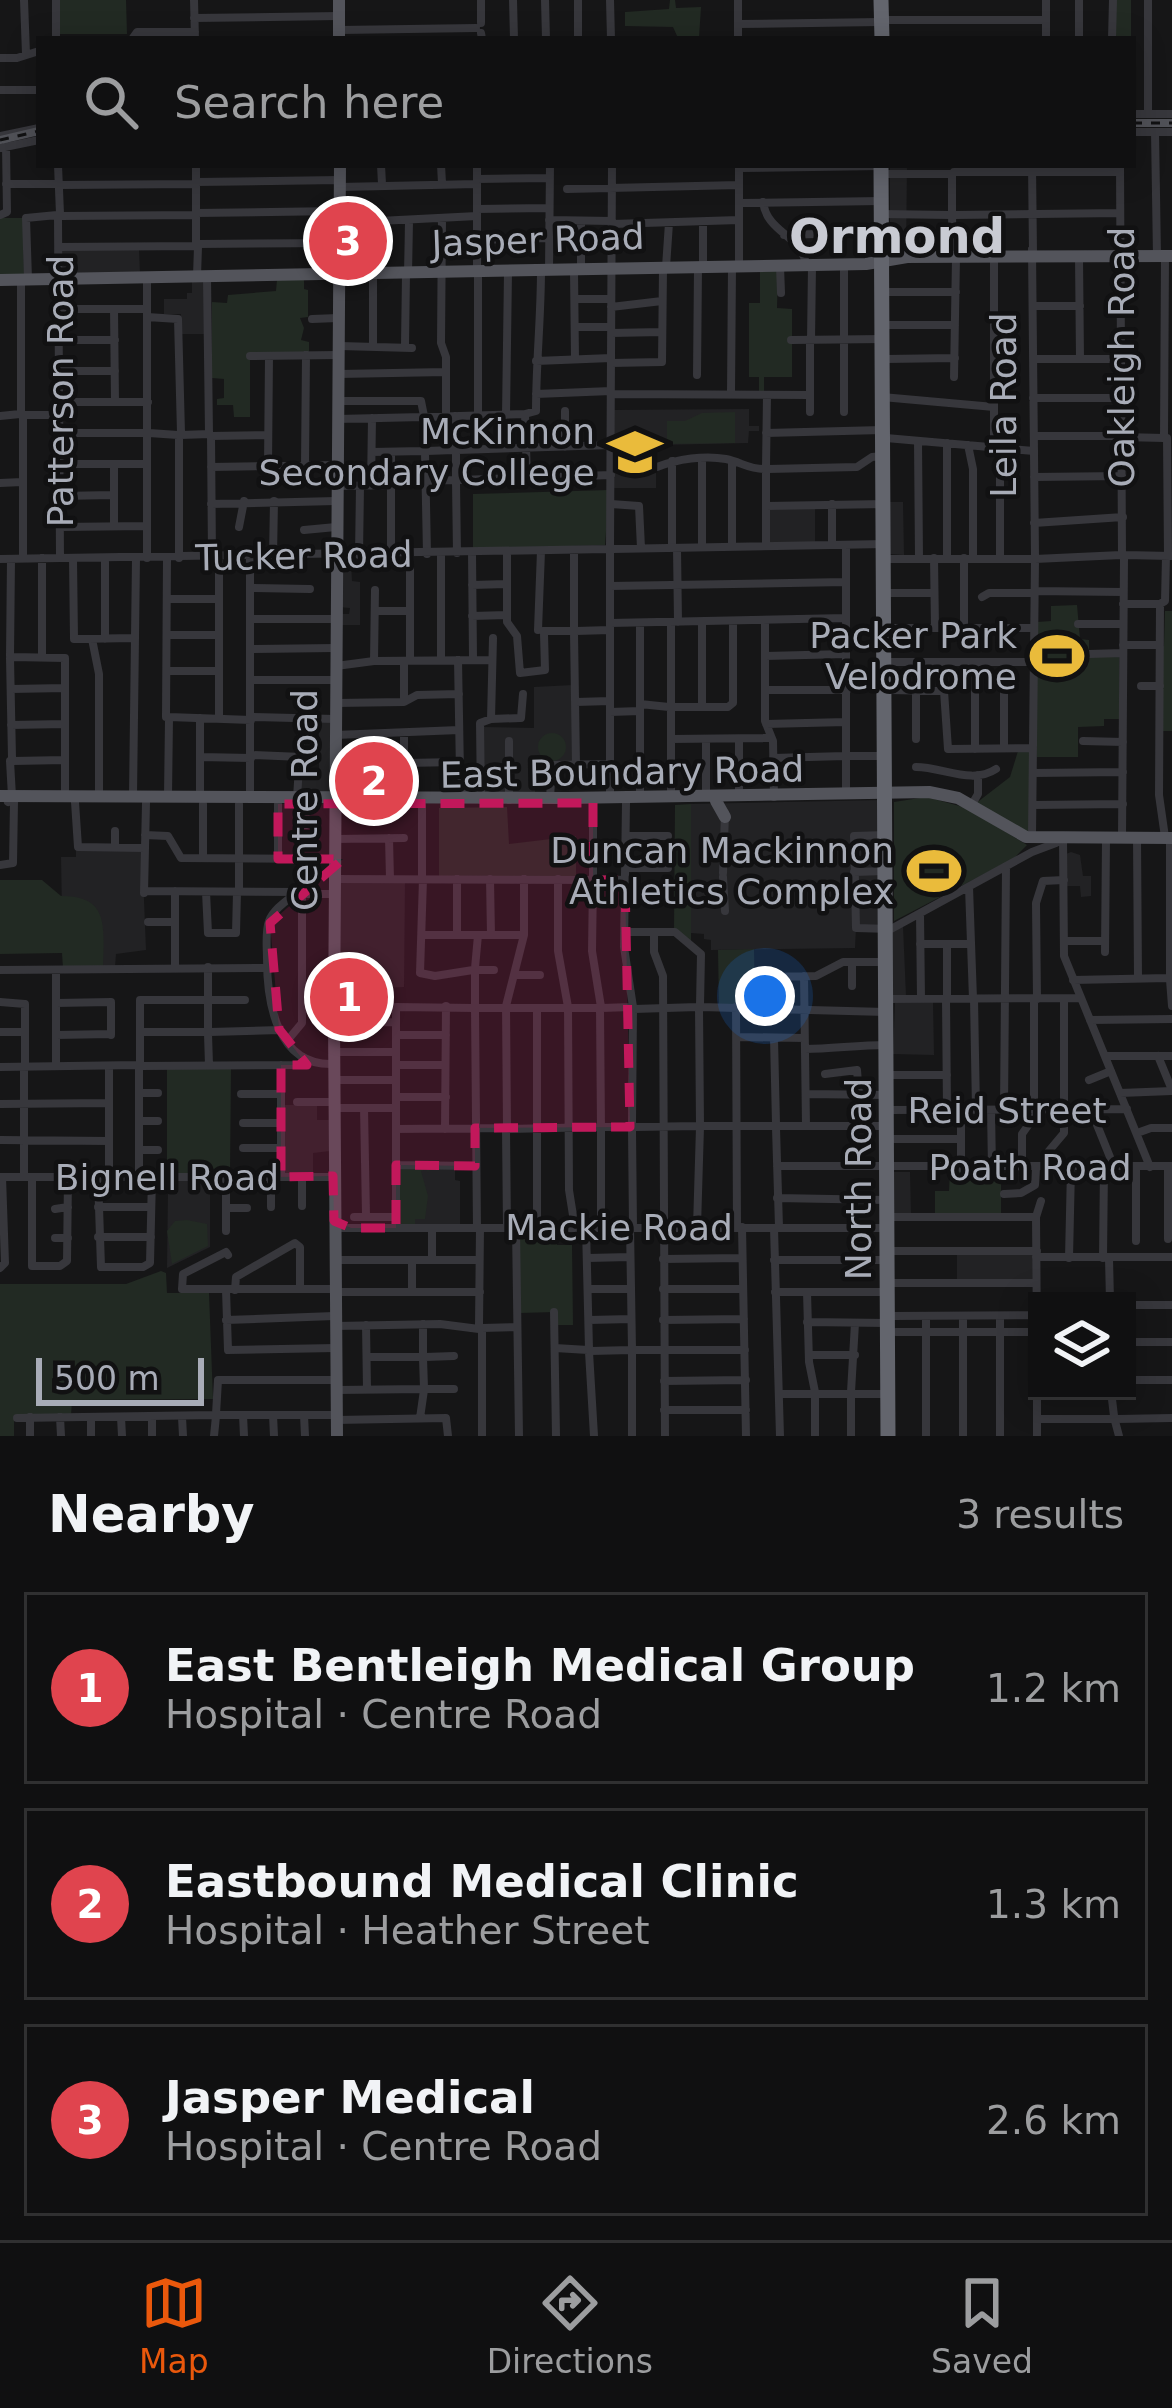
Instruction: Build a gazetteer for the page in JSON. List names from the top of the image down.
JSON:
{
  "streets": {
    "highway": ["North Road"],
    "main road": ["Jasper Road", "East Boundary Road", "Centre Road"],
    "street": [
      "Oakleigh Road",
      "Patterson Road",
      "Leila Road",
      "Tucker Road",
      "Reid Street",
      "Poath Road",
      "Bignell Road",
      "Mackie Road"
    ]
  },
  "crossings": [
    ["Jasper Road", "Oakleigh Road"],
    ["Jasper Road", "Patterson Road"],
    ["Jasper Road", "Leila Road"],
    ["Jasper Road", "Centre Road"],
    ["Jasper Road", "North Road"],
    ["Patterson Road", "Tucker Road"],
    ["Leila Road", "East Boundary Road"],
    ["Tucker Road", "Centre Road"],
    ["Tucker Road", "North Road"],
    ["East Boundary Road", "Centre Road"],
    ["East Boundary Road", "North Road"],
    ["Centre Road", "Bignell Road"],
    ["Centre Road", "Mackie Road"],
    ["Reid Street", "North Road"],
    ["Poath Road", "North Road"],
    ["North Road", "Mackie Road"]
  ],
  "districts": ["Ormond"],
  "places": {
    "school or university": ["McKinnon Secondary College"],
    "sports": ["Packer Park Velodrome", "Duncan Mackinnon Athletics Complex"]
  },
  "scale_bar": "500 m",
  "page": {
    "search": "Search here",
    "pins": ["3", "2", "1"],
    "scale": "500 m",
    "heading": ["Nearby", "3 results"],
    "list": [
      {
        "mark": "1",
        "name": "East Bentleigh Medical Group",
        "note": "Hospital · Centre Road",
        "value": "1.2 km"
      },
      {
        "mark": "2",
        "name": "Eastbound Medical Clinic",
        "note": "Hospital · Heather Street",
        "value": "1.3 km"
      },
      {
        "mark": "3",
        "name": "Jasper Medical",
        "note": "Hospital · Centre Road",
        "value": "2.6 km"
      }
    ],
    "nav": ["Map", "Directions", "Saved"]
  }
}
